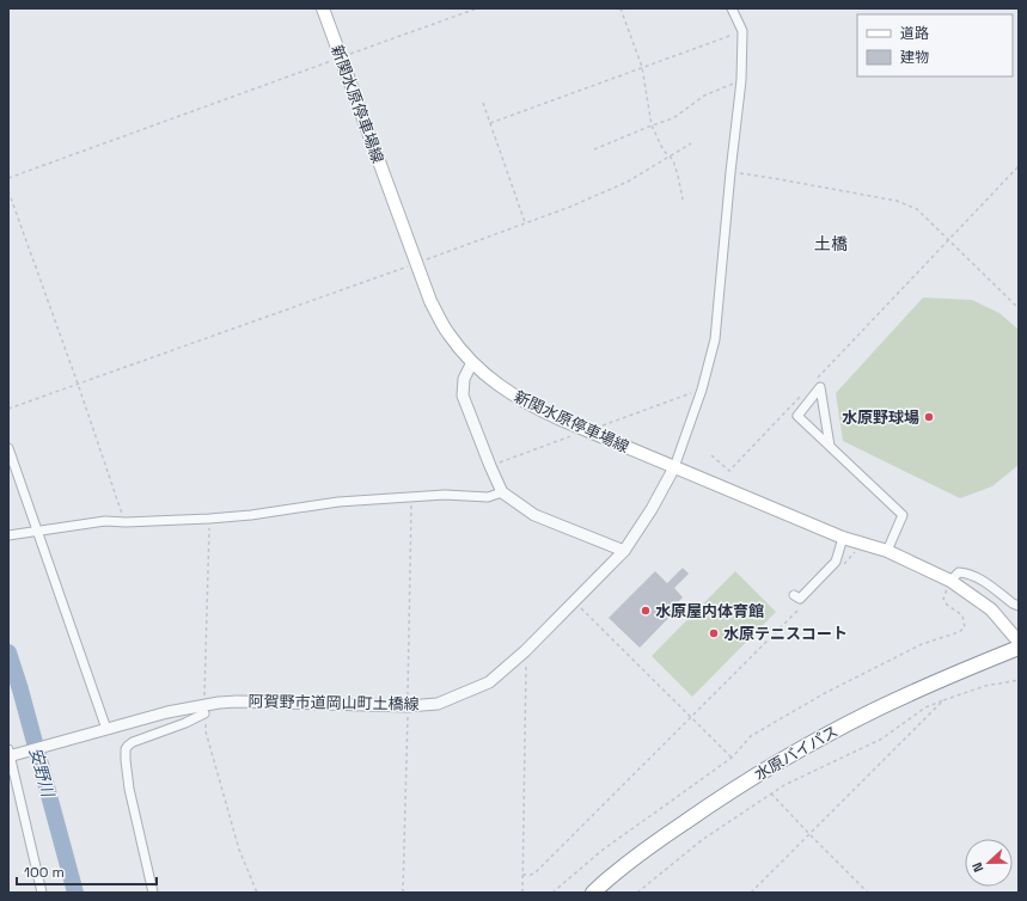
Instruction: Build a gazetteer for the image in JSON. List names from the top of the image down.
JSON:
{
  "streets": {
    "highway": ["水原バイパス"],
    "main road": ["新関水原停車場線"],
    "street": ["阿賀野市道岡山町土橋線"]
  },
  "crossings": [
    ["新関水原停車場線", "阿賀野市道岡山町土橋線"]
  ],
  "districts": ["土橋"],
  "water": ["安野川"],
  "places": ["水原野球場", "水原屋内体育館", "水原テニスコート"],
  "legend": ["道路", "建物"],
  "scale_bar": "100 m",
  "north": "left"
}
